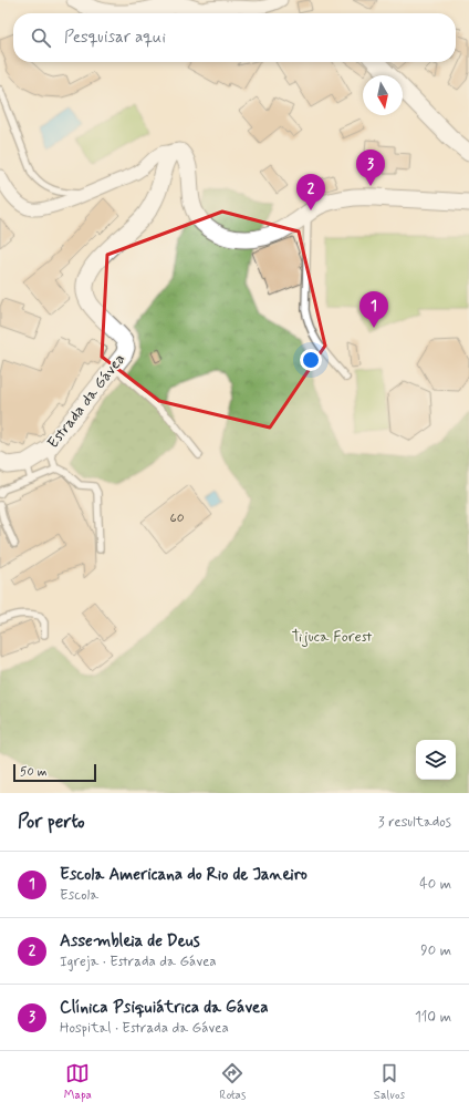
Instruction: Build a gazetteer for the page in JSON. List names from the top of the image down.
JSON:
{
  "streets": {
    "street": ["Estrada da Gávea"]
  },
  "parks": ["Tijuca Forest"],
  "house_numbers": ["60"],
  "scale_bar": "50 m",
  "north": "bottom",
  "page": {
    "search": "Pesquisar aqui",
    "pins": ["3", "2", "1"],
    "scale": "50 m",
    "heading": ["Por perto", "3 resultados"],
    "list": [
      {
        "mark": "1",
        "name": "Escola Americana do Rio de Janeiro",
        "note": "Escola",
        "value": "40 m"
      },
      {
        "mark": "2",
        "name": "Assembleia de Deus",
        "note": "Igreja · Estrada da Gávea",
        "value": "90 m"
      },
      {
        "mark": "3",
        "name": "Clínica Psiquiátrica da Gávea",
        "note": "Hospital · Estrada da Gávea",
        "value": "110 m"
      }
    ],
    "nav": ["Mapa", "Rotas", "Salvos"]
  }
}
